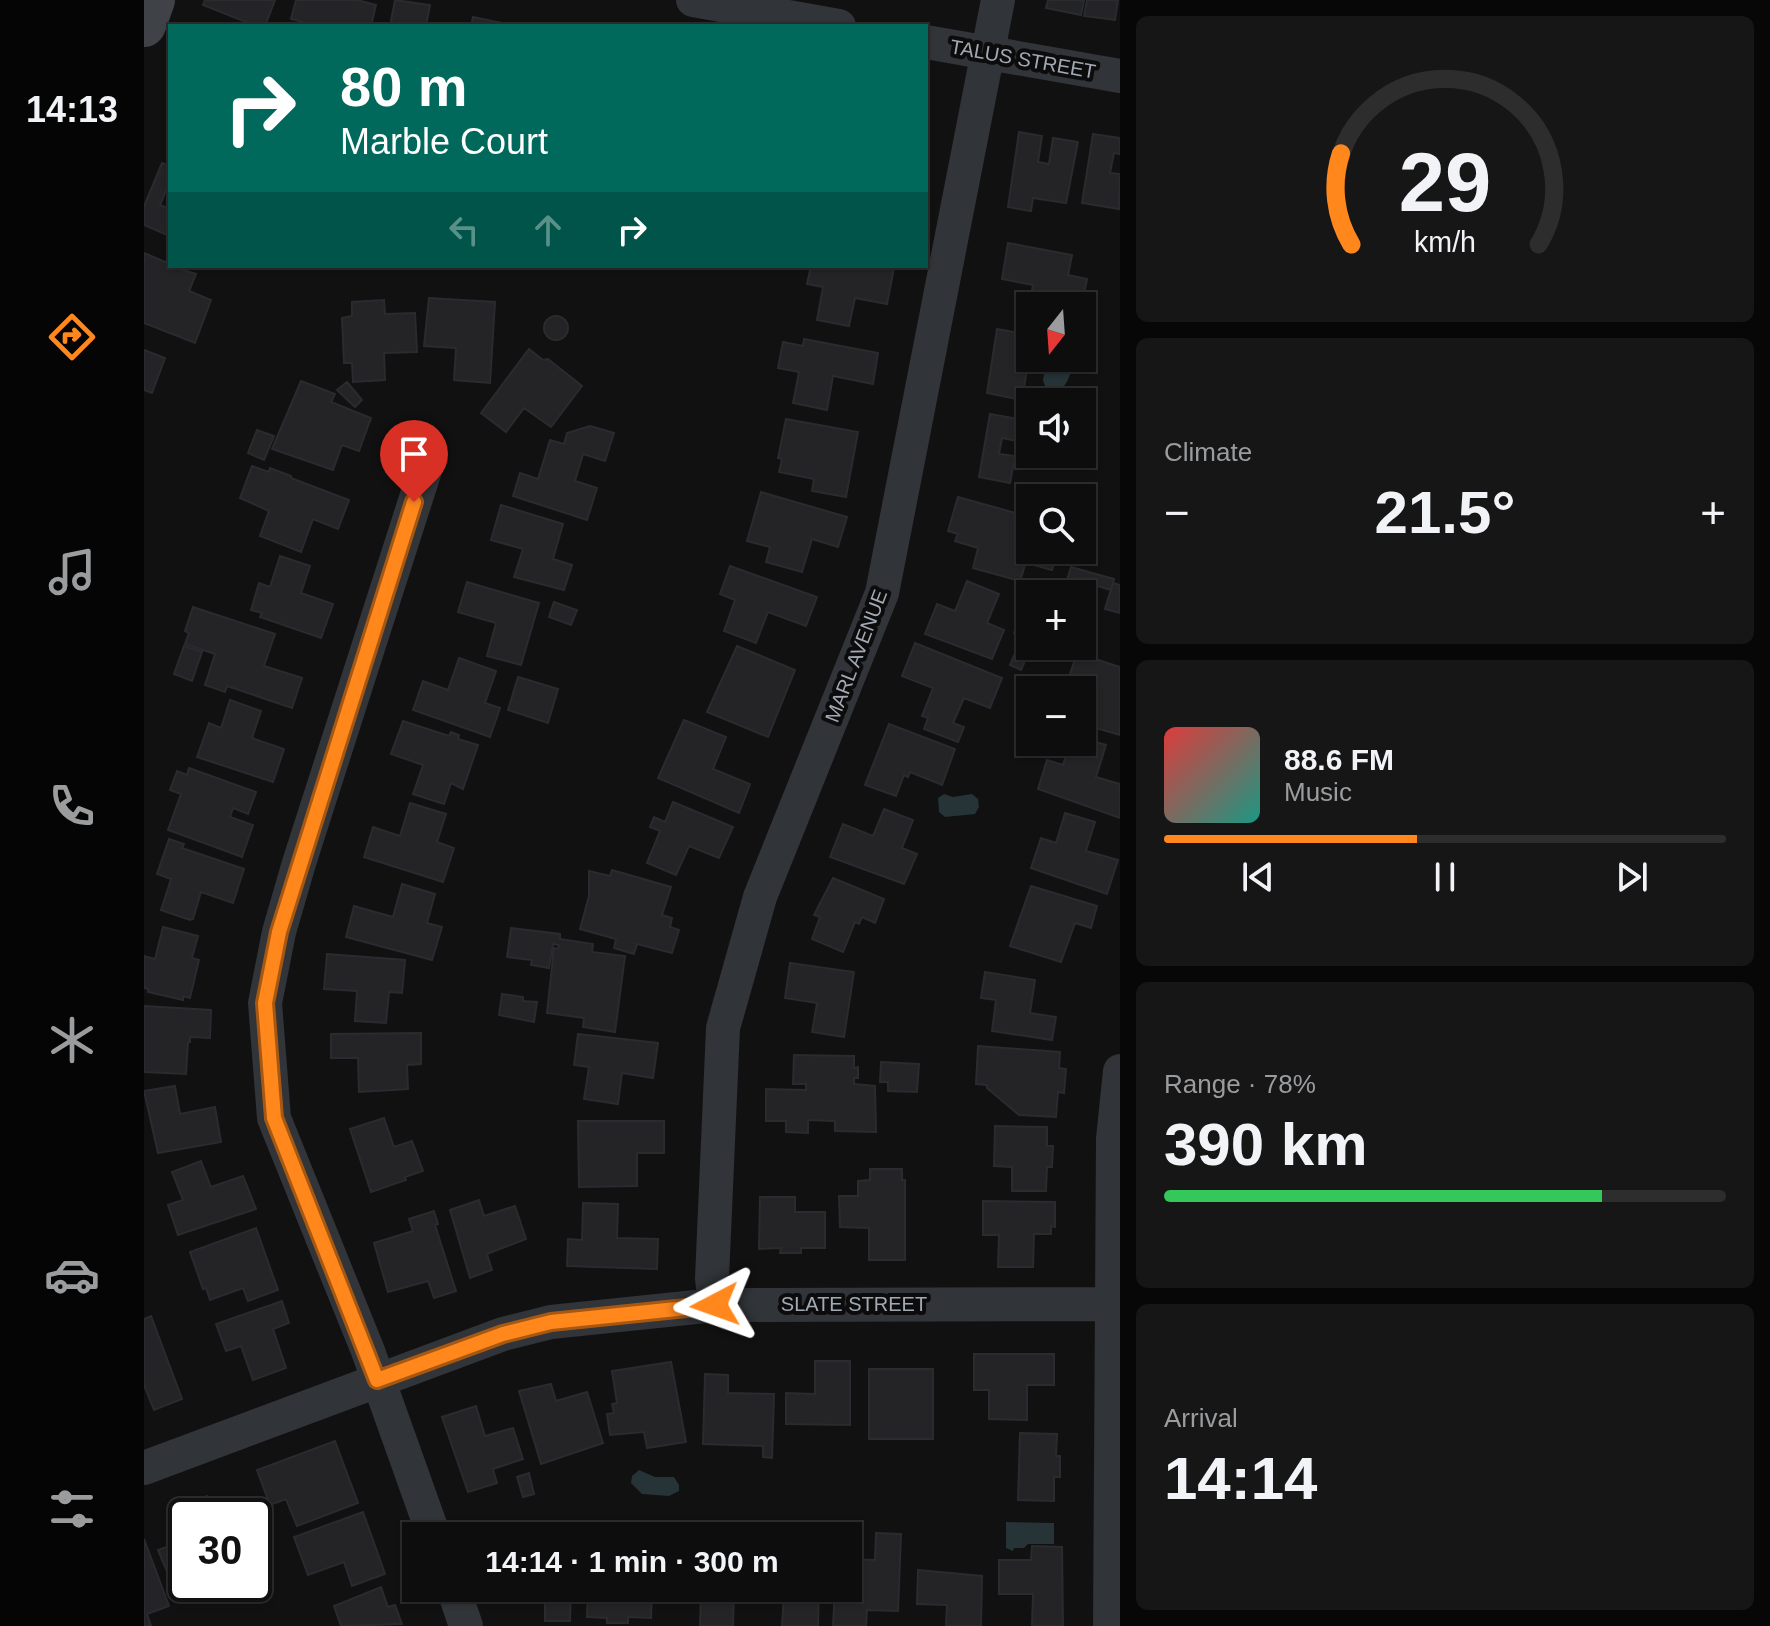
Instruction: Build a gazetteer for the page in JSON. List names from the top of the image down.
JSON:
{
  "streets": {
    "street": ["TALUS STREET", "MARL AVENUE", "SLATE STREET"]
  },
  "crossings": [
    ["TALUS STREET", "MARL AVENUE"],
    ["MARL AVENUE", "SLATE STREET"]
  ],
  "north": "bottom",
  "page": {
    "tabs": "14:13",
    "turn": ["80 m", "Marble Court"],
    "map_buttons": ["+", "−"],
    "tile": [
      "Climate",
      ["Range · 78%", "390 km"],
      ["Arrival", "14:14"]
    ],
    "heat": ["−", "21.5°", "+"],
    "song": ["88.6 FM", "Music"],
    "limit": "30",
    "trip": "14:14 · 1 min · 300 m",
    "gauge": ["29", "km/h"]
  }
}
